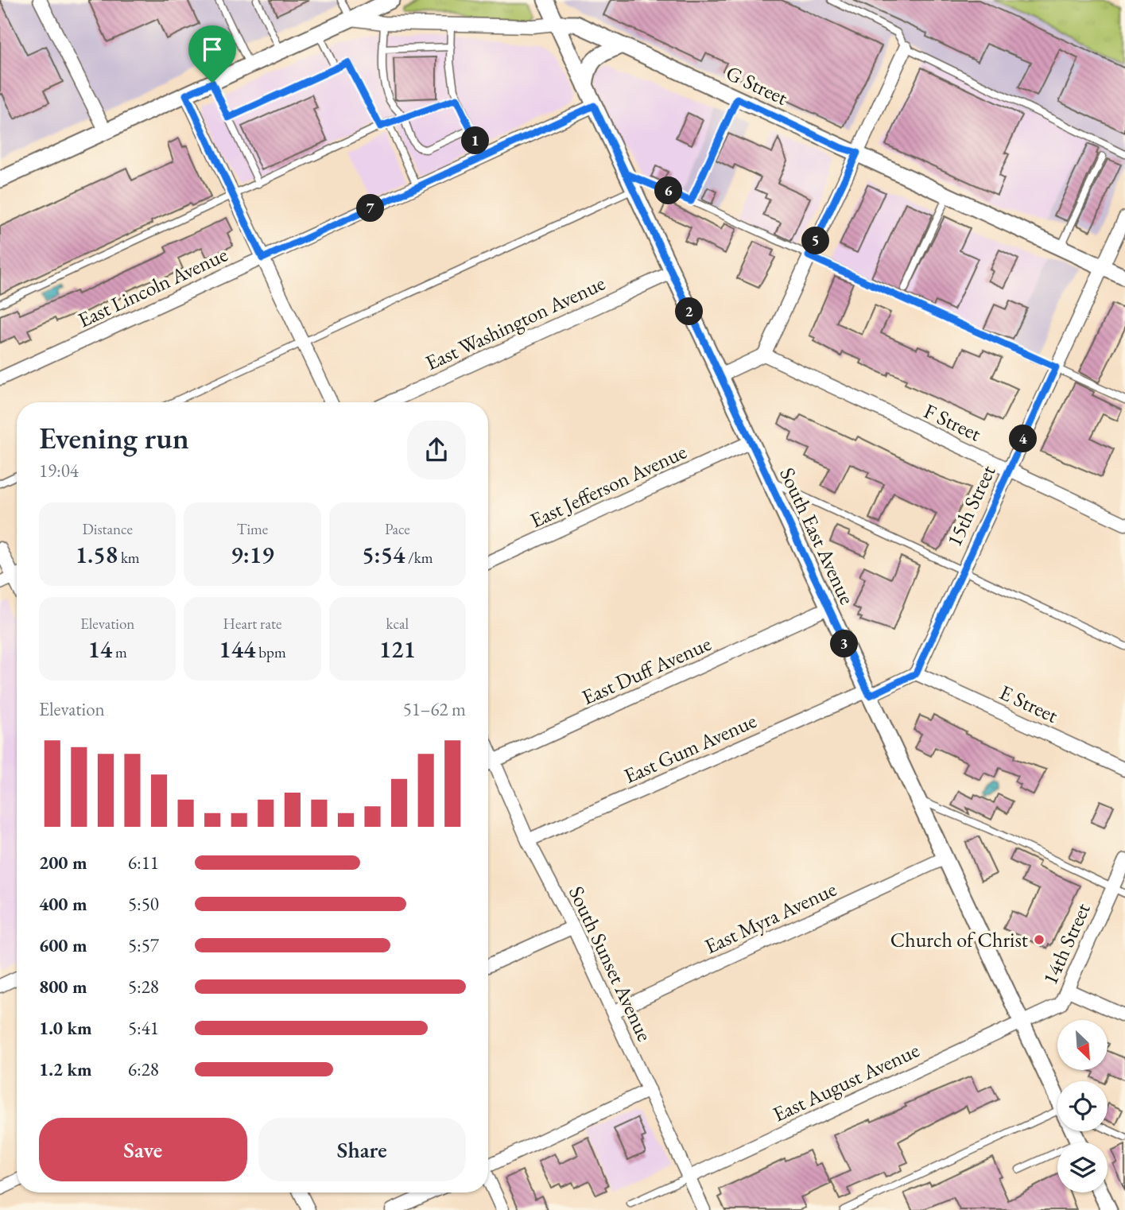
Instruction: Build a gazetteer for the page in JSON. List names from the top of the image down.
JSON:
{
  "streets": {
    "street": [
      "G Street",
      "East Lincoln Avenue",
      "East Washington Avenue",
      "F Street",
      "East Jefferson Avenue",
      "15th Street",
      "South East Avenue",
      "East Duff Avenue",
      "E Street",
      "East Gum Avenue",
      "East Myra Avenue",
      "14th Street",
      "South Sunset Avenue",
      "East August Avenue"
    ]
  },
  "crossings": [
    ["G Street", "15th Street"],
    ["G Street", "South East Avenue"],
    ["East Lincoln Avenue", "South East Avenue"],
    ["East Washington Avenue", "South East Avenue"],
    ["F Street", "15th Street"],
    ["East Jefferson Avenue", "South East Avenue"],
    ["15th Street", "E Street"],
    ["South East Avenue", "East Duff Avenue"],
    ["South East Avenue", "East Gum Avenue"],
    ["South East Avenue", "East Myra Avenue"],
    ["South East Avenue", "14th Street"],
    ["South East Avenue", "East August Avenue"],
    ["East Gum Avenue", "South Sunset Avenue"],
    ["East Myra Avenue", "South Sunset Avenue"],
    ["14th Street", "East August Avenue"],
    ["South Sunset Avenue", "East August Avenue"]
  ],
  "places": ["Church of Christ"],
  "north": "bottom right",
  "page": {
    "pins": [
      "1",
      "6",
      "7",
      "5",
      "2",
      "4",
      "3"
    ],
    "heading": ["Evening run", "19:04"],
    "stats": [
      ["Distance", "1.58 km"],
      ["Time", "9:19"],
      ["Pace", "5:54 /km"],
      ["Elevation", "14 m"],
      ["Heart rate", "144 bpm"],
      ["kcal", "121"]
    ],
    "chart": ["Elevation", "51–62 m"],
    "list": [
      {
        "name": "200 m",
        "note": "6:11"
      },
      {
        "name": "400 m",
        "note": "5:50"
      },
      {
        "name": "600 m",
        "note": "5:57"
      },
      {
        "name": "800 m",
        "note": "5:28"
      },
      {
        "name": "1.0 km",
        "note": "5:41"
      },
      {
        "name": "1.2 km",
        "note": "6:28"
      }
    ],
    "buttons": ["Save", "Share"]
  }
}
